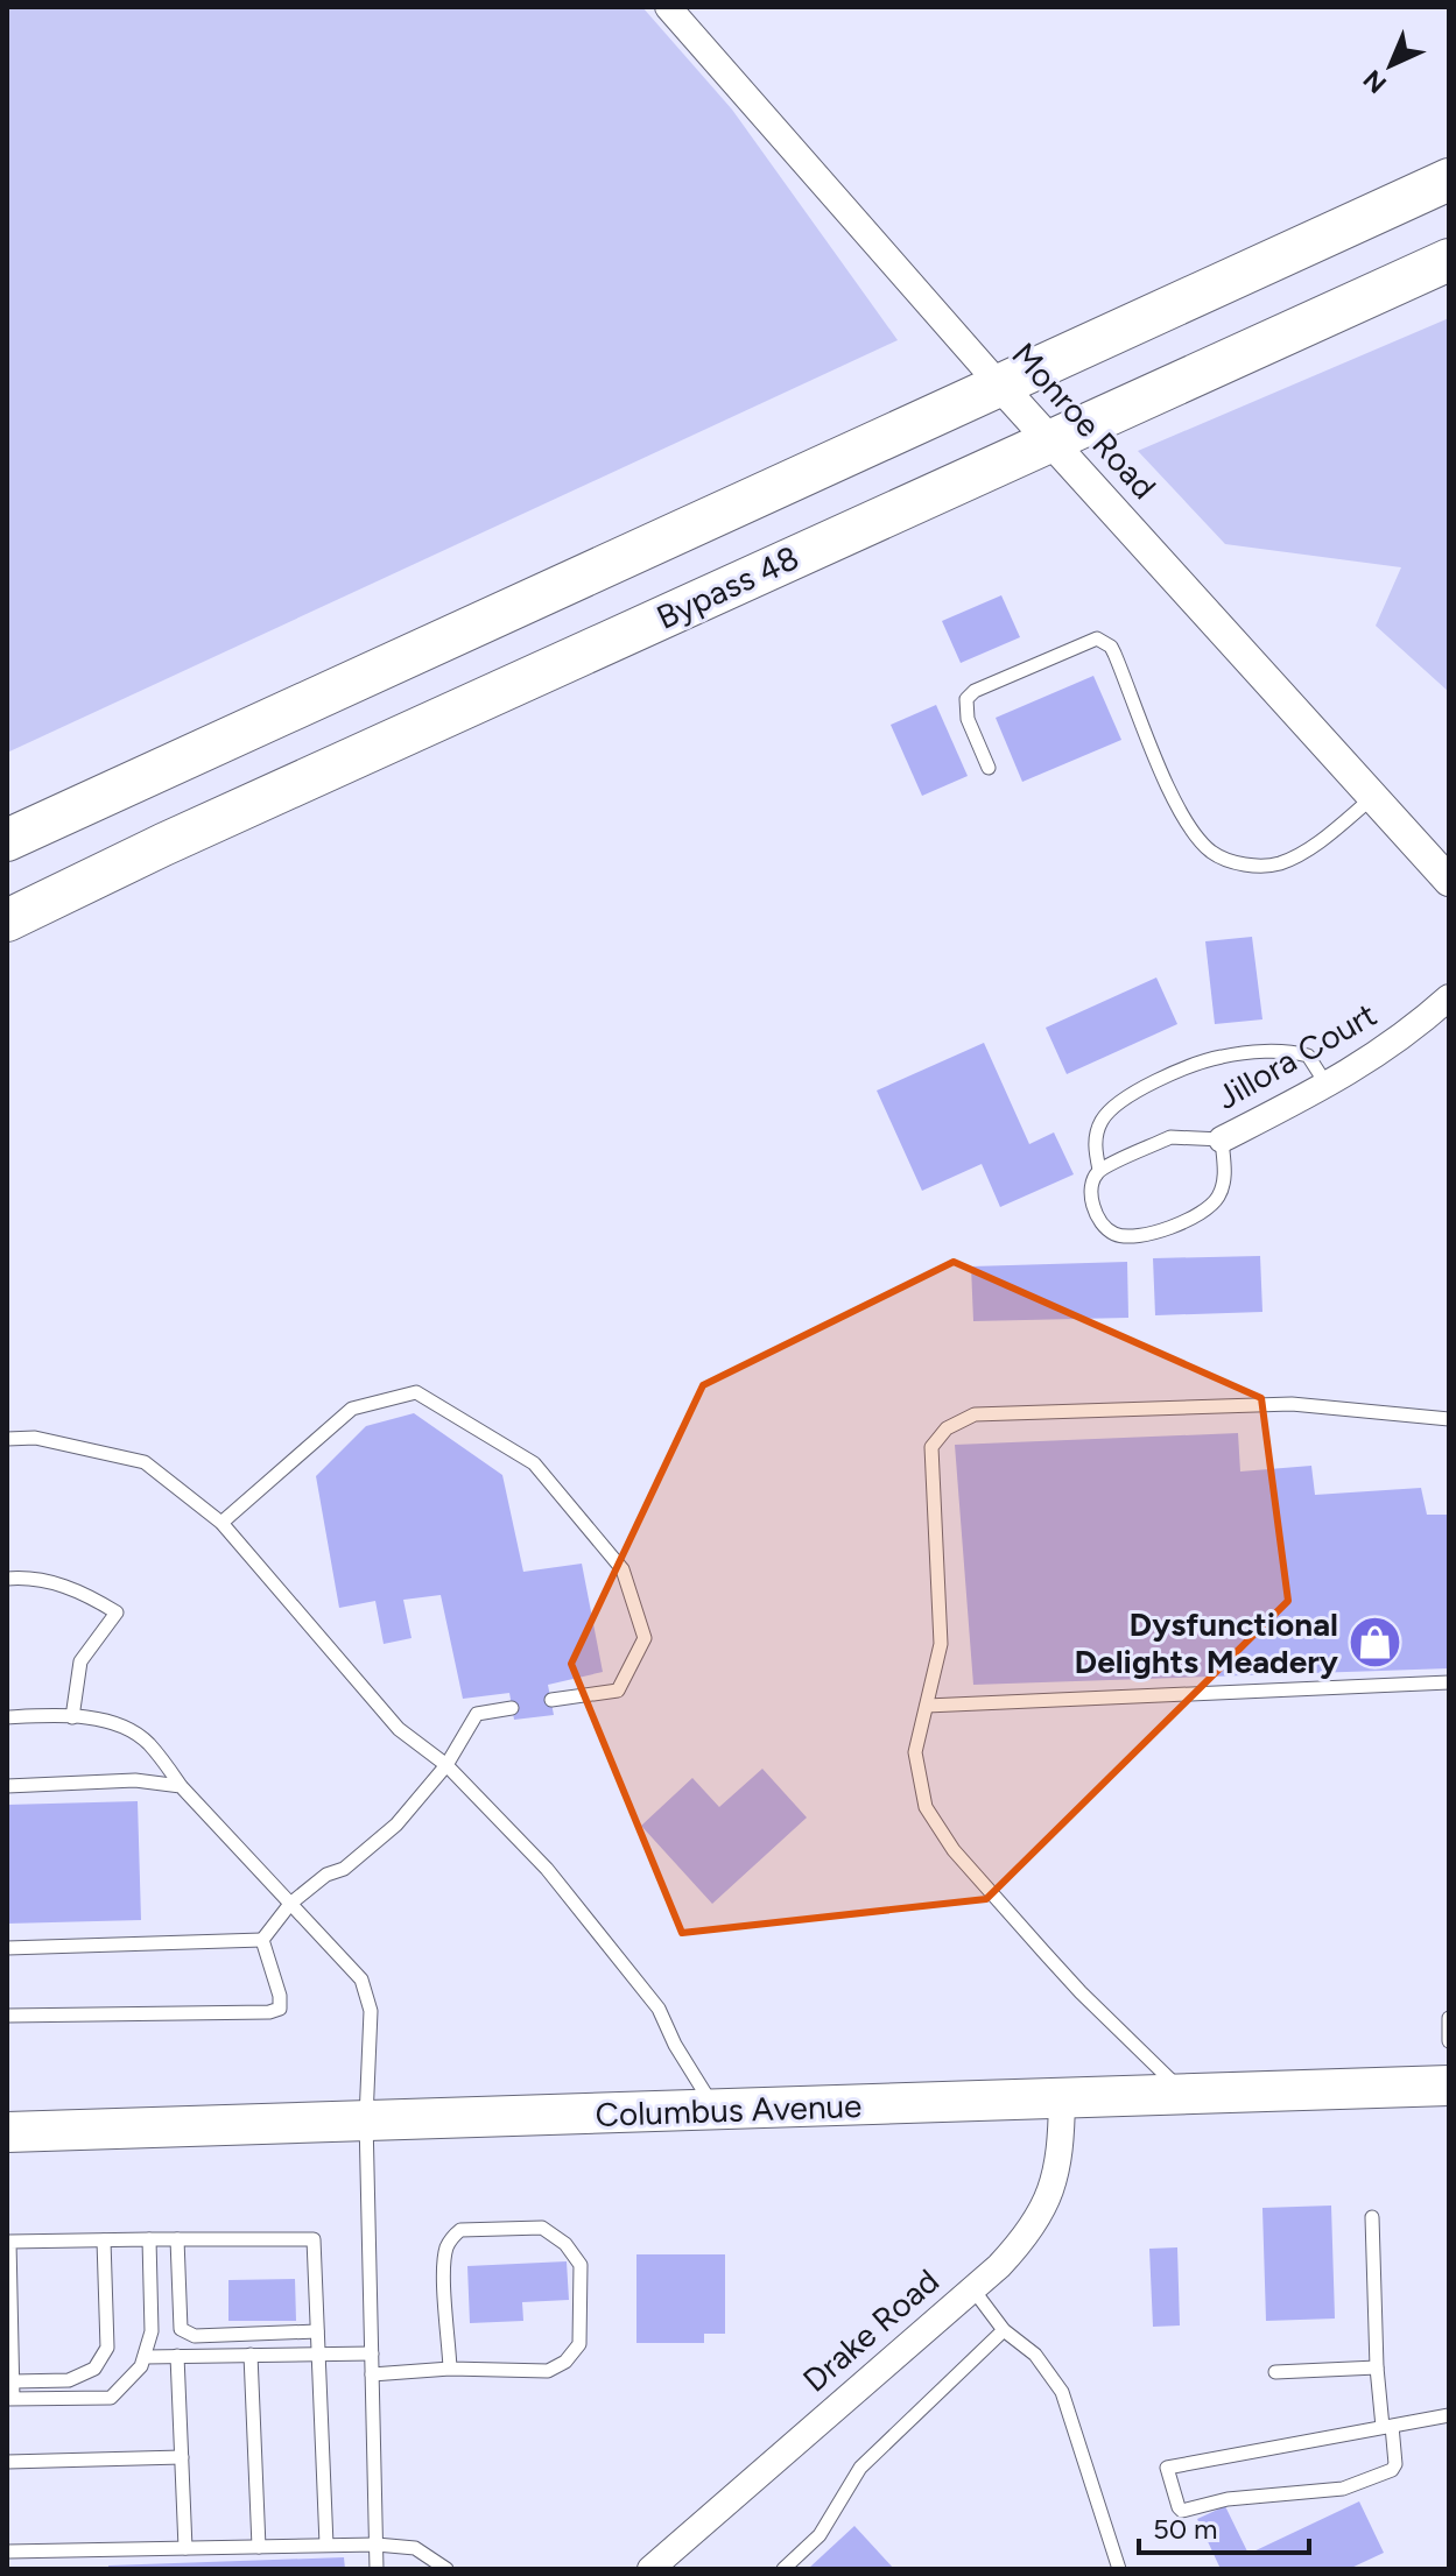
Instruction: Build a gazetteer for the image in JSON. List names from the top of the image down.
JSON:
{
  "streets": {
    "highway": ["Bypass 48"],
    "main road": ["Columbus Avenue"],
    "street": ["Monroe Road", "Jillora Court", "Drake Road"]
  },
  "crossings": [
    ["Monroe Road", "Bypass 48"],
    ["Columbus Avenue", "Drake Road"]
  ],
  "places": {
    "shop": ["Dysfunctional Delights Meadery"]
  },
  "scale_bar": "50 m",
  "north": "bottom left"
}
